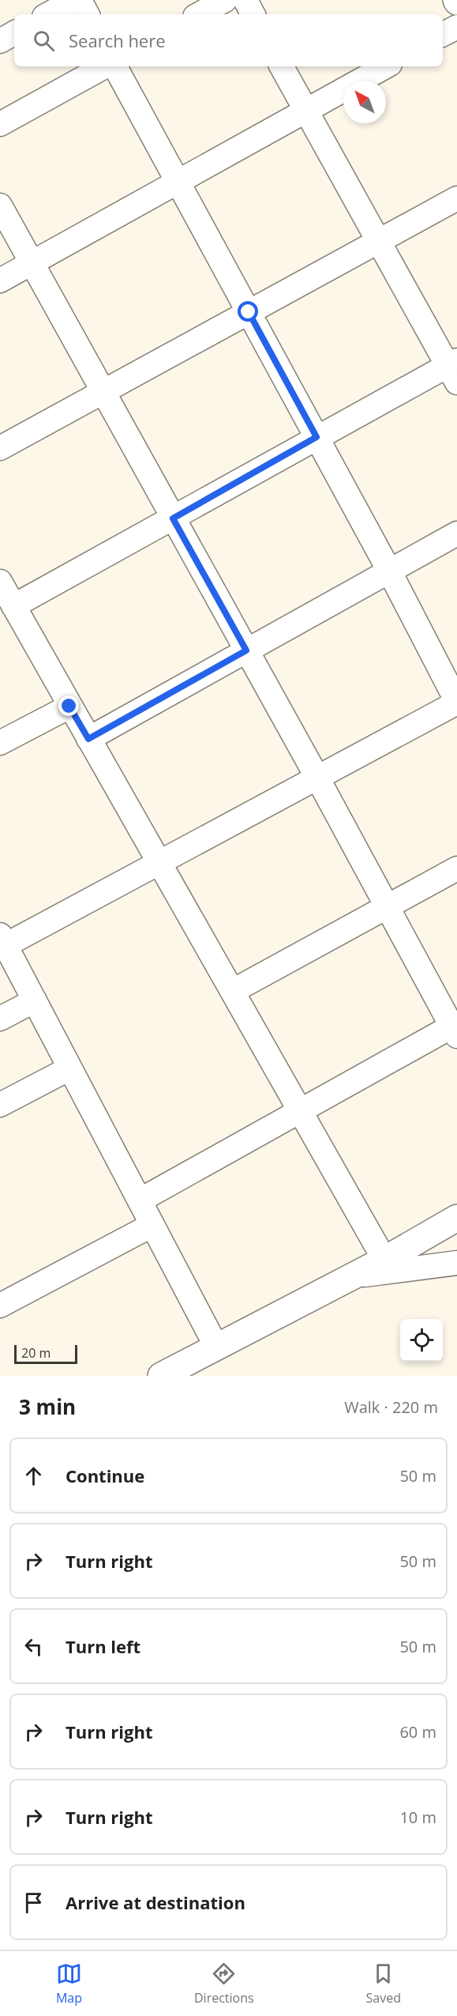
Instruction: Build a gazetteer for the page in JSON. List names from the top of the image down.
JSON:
{
  "scale_bar": "20 m",
  "north": "top left",
  "page": {
    "search": "Search here",
    "scale": "20 m",
    "heading": ["3 min", "Walk · 220 m"],
    "list": [
      ["Continue", "50 m"],
      ["Turn right", "50 m"],
      ["Turn left", "50 m"],
      ["Turn right", "60 m"],
      ["Turn right", "10 m"],
      "Arrive at destination"
    ],
    "nav": ["Map", "Directions", "Saved"]
  }
}
